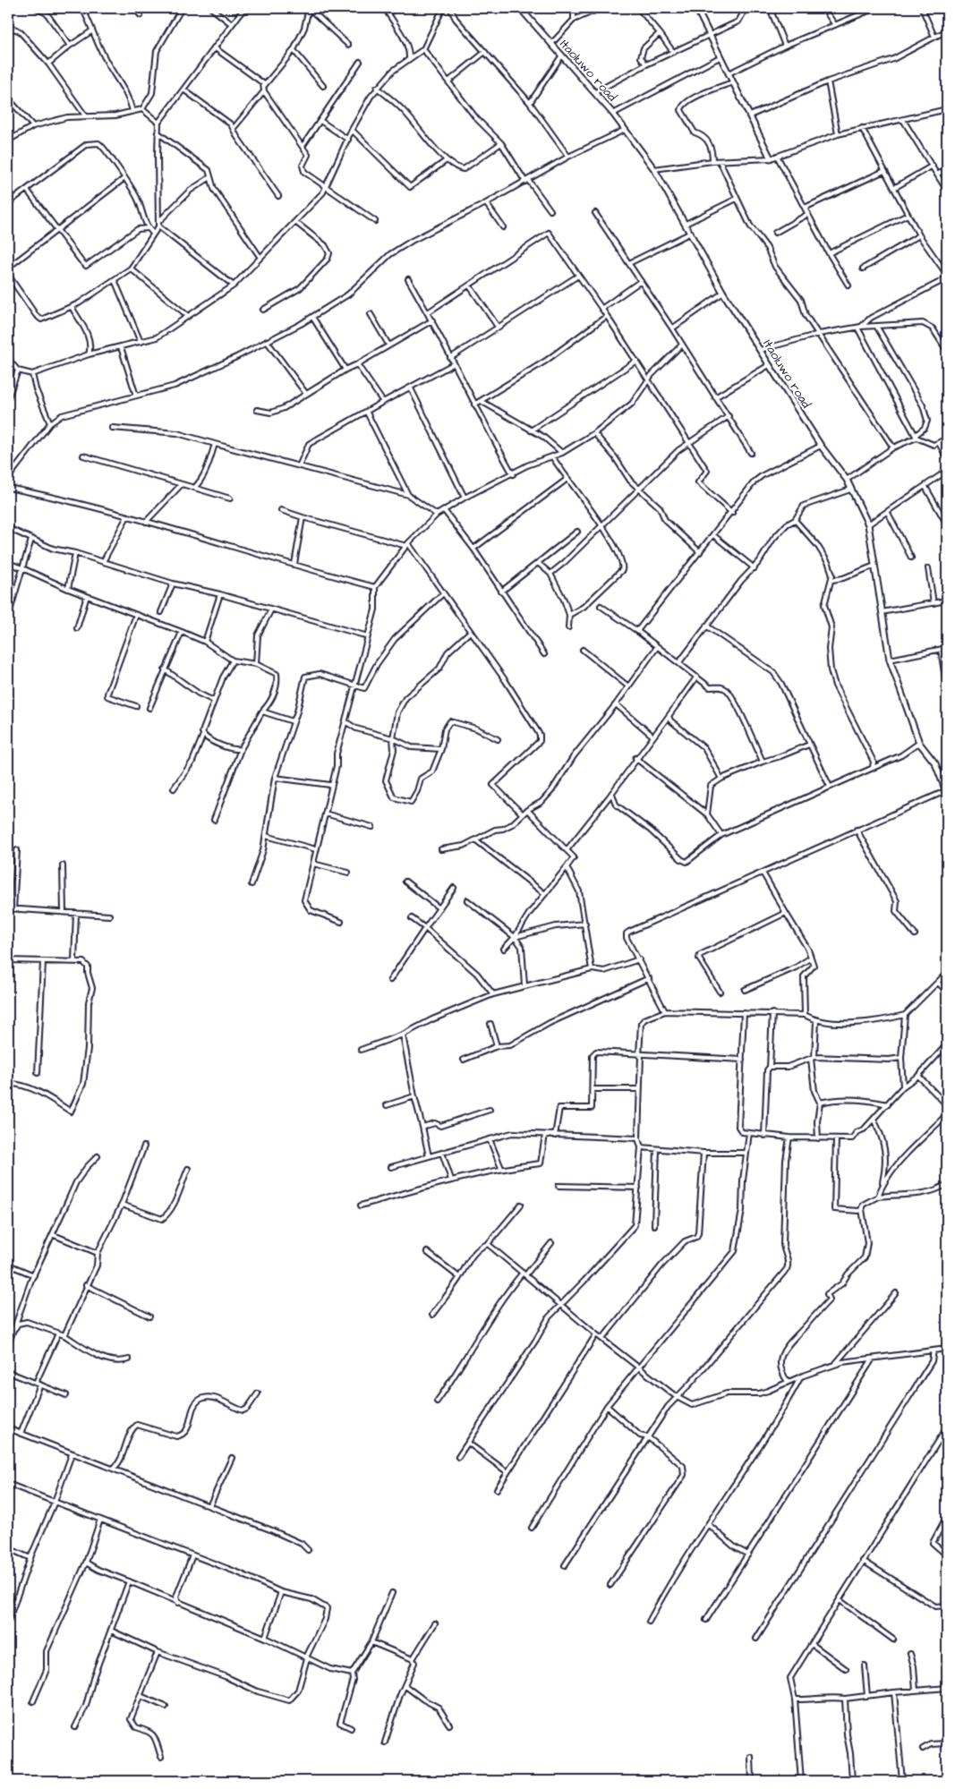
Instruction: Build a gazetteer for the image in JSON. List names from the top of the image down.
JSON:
{
  "streets": {
    "street": ["Itaoluwo road"]
  }
}
